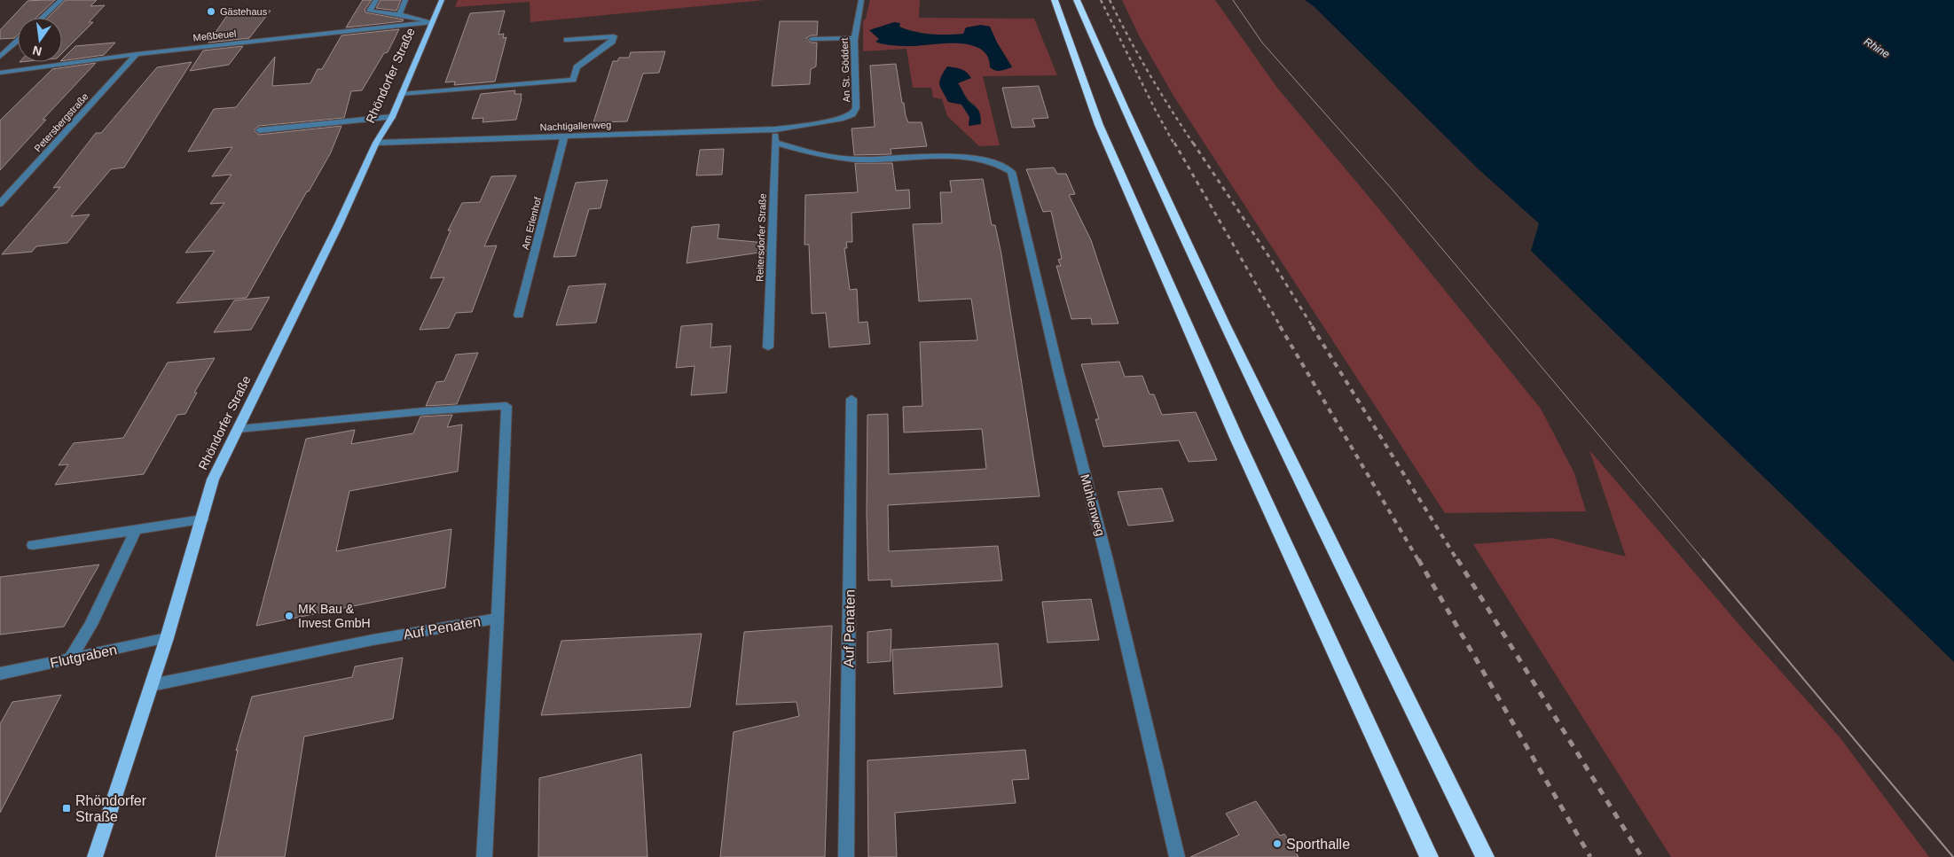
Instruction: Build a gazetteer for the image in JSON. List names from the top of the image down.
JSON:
{
  "streets": {
    "main road": ["Rhöndorfer Straße"],
    "street": [
      "Meßbeuel",
      "An St. Göddert",
      "Petersbergstraße",
      "Nachtigallenweg",
      "Am Erlenhof",
      "Reitersdorfer Straße",
      "Mühlenweg",
      "Auf Penaten",
      "Flutgraben"
    ]
  },
  "crossings": [
    ["Meßbeuel", "Rhöndorfer Straße"],
    ["Meßbeuel", "Petersbergstraße"],
    ["An St. Göddert", "Nachtigallenweg"],
    ["An St. Göddert", "Reitersdorfer Straße"],
    ["Rhöndorfer Straße", "Nachtigallenweg"],
    ["Rhöndorfer Straße", "Auf Penaten"],
    ["Rhöndorfer Straße", "Flutgraben"],
    ["Nachtigallenweg", "Am Erlenhof"],
    ["Nachtigallenweg", "Reitersdorfer Straße"],
    ["Reitersdorfer Straße", "Mühlenweg"]
  ],
  "water": ["Rhine"],
  "places": {
    "other": ["Gästehaus", "MK Bau & Invest GmbH", "Sporthalle"],
    "transit": ["Rhöndorfer Straße"]
  },
  "north": "bottom"
}
